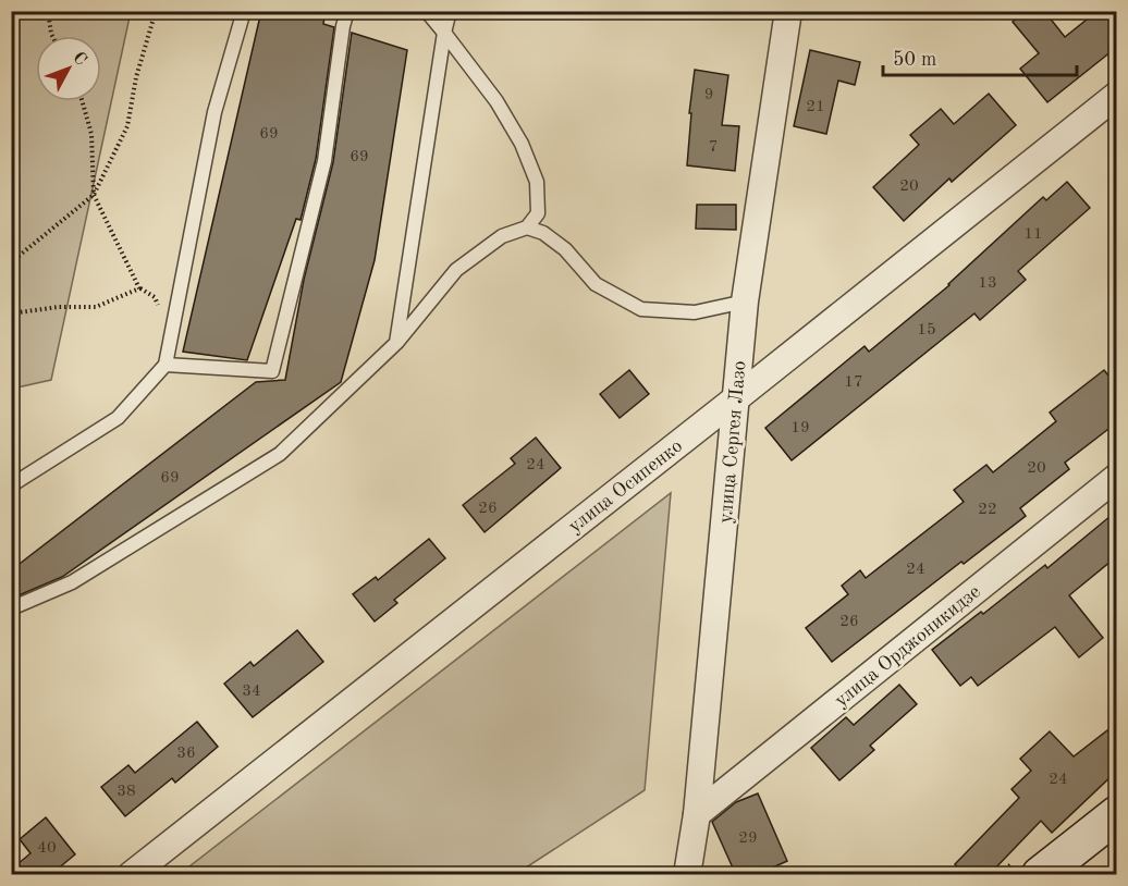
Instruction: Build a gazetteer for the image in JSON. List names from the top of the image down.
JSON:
{
  "streets": {
    "street": ["улица Сергея Лазо", "улица Осипенко", "улица Орджоникидзе"]
  },
  "crossings": [
    ["улица Сергея Лазо", "улица Осипенко"],
    ["улица Сергея Лазо", "улица Орджоникидзе"]
  ],
  "house_numbers": [
    "9",
    "21",
    "69",
    "7",
    "69",
    "20",
    "11",
    "13",
    "15",
    "17",
    "19",
    "24",
    "20",
    "69",
    "26",
    "22",
    "24",
    "26",
    "34",
    "36",
    "24",
    "38",
    "29",
    "40"
  ],
  "scale_bar": "50 m",
  "north": "top right"
}
